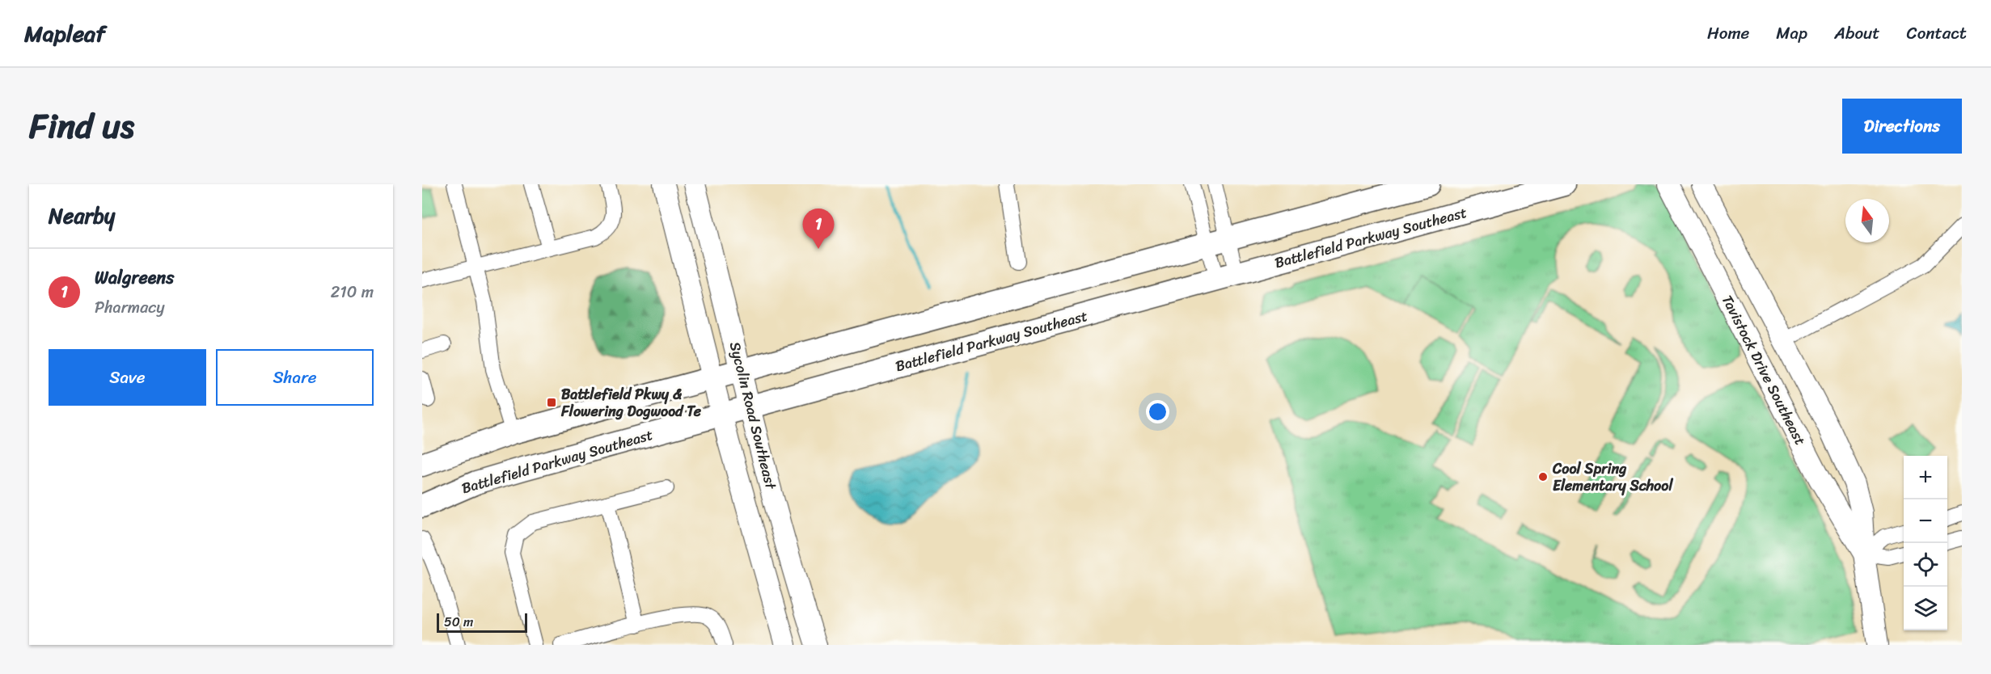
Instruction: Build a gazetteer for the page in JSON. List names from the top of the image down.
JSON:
{
  "streets": {
    "main road": ["Battlefield Parkway Southeast", "Tavistock Drive Southeast", "Sycolin Road Southeast"]
  },
  "crossings": [
    ["Battlefield Parkway Southeast", "Sycolin Road Southeast"]
  ],
  "places": {
    "transit": ["Battlefield Pkwy & Flowering Dogwood Te"],
    "other": ["Cool Spring Elementary School"]
  },
  "scale_bar": "50 m",
  "north": "top",
  "page": {
    "header": "Mapleaf",
    "nav": [
      "Home",
      "Map",
      "About",
      "Contact"
    ],
    "title": "Find us",
    "buttons": [
      "Directions",
      ["Save", "Share"]
    ],
    "heading": "Nearby",
    "pins": "1",
    "list": [
      {
        "mark": "1",
        "name": "Walgreens",
        "note": "Pharmacy",
        "value": "210 m"
      }
    ],
    "map_buttons": ["+", "−"],
    "scale": "50 m"
  }
}
